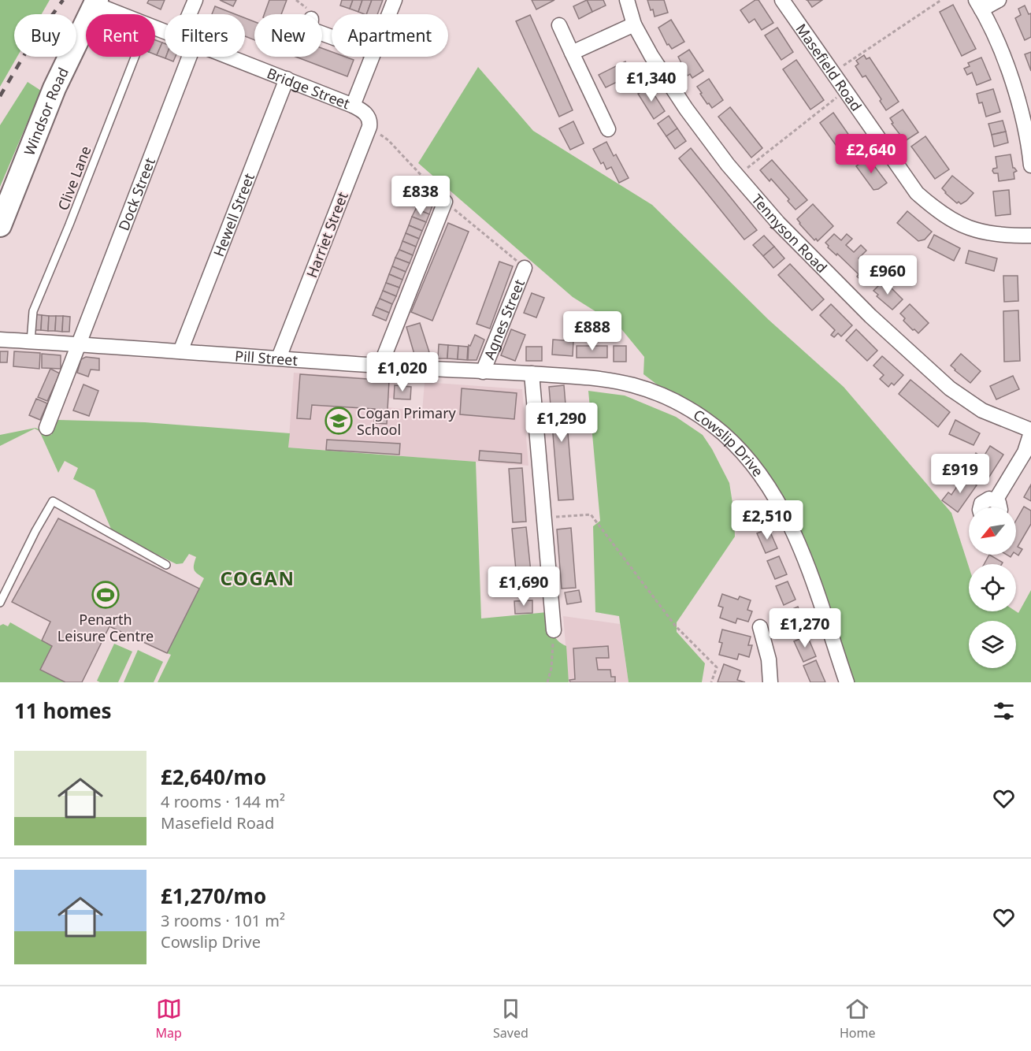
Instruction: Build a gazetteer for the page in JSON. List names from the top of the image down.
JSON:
{
  "streets": {
    "main road": ["Windsor Road"],
    "street": [
      "Masefield Road",
      "Bridge Street",
      "Dock Street",
      "Hewell Street",
      "Tennyson Road",
      "Harriet Street",
      "Agnes Street",
      "Pill Street",
      "Cowslip Drive"
    ],
    "lane": ["Clive Lane"]
  },
  "crossings": [
    ["Bridge Street", "Windsor Road"],
    ["Bridge Street", "Hewell Street"],
    ["Bridge Street", "Harriet Street"],
    ["Clive Lane", "Pill Street"],
    ["Dock Street", "Pill Street"],
    ["Hewell Street", "Pill Street"],
    ["Harriet Street", "Pill Street"],
    ["Agnes Street", "Pill Street"],
    ["Pill Street", "Cowslip Drive"]
  ],
  "districts": ["COGAN"],
  "places": {
    "school or university": ["Cogan Primary School"],
    "sports": ["Penarth Leisure Centre"]
  },
  "north": "bottom left",
  "page": {
    "chip": [
      "Buy",
      "Rent",
      "Filters",
      "New",
      "Apartment"
    ],
    "price": [
      "£1,340",
      "£2,640",
      "£838",
      "£960",
      "£888",
      "£1,020",
      "£1,290",
      "£919",
      "£2,510",
      "£1,690",
      "£1,270"
    ],
    "heading": "11 homes",
    "list": [
      {
        "name": "£2,640/mo",
        "note": "4 rooms · 144 m² · Masefield Road"
      },
      {
        "name": "£1,270/mo",
        "note": "3 rooms · 101 m² · Cowslip Drive"
      }
    ],
    "tabs": ["Map", "Saved", "Home"]
  }
}
